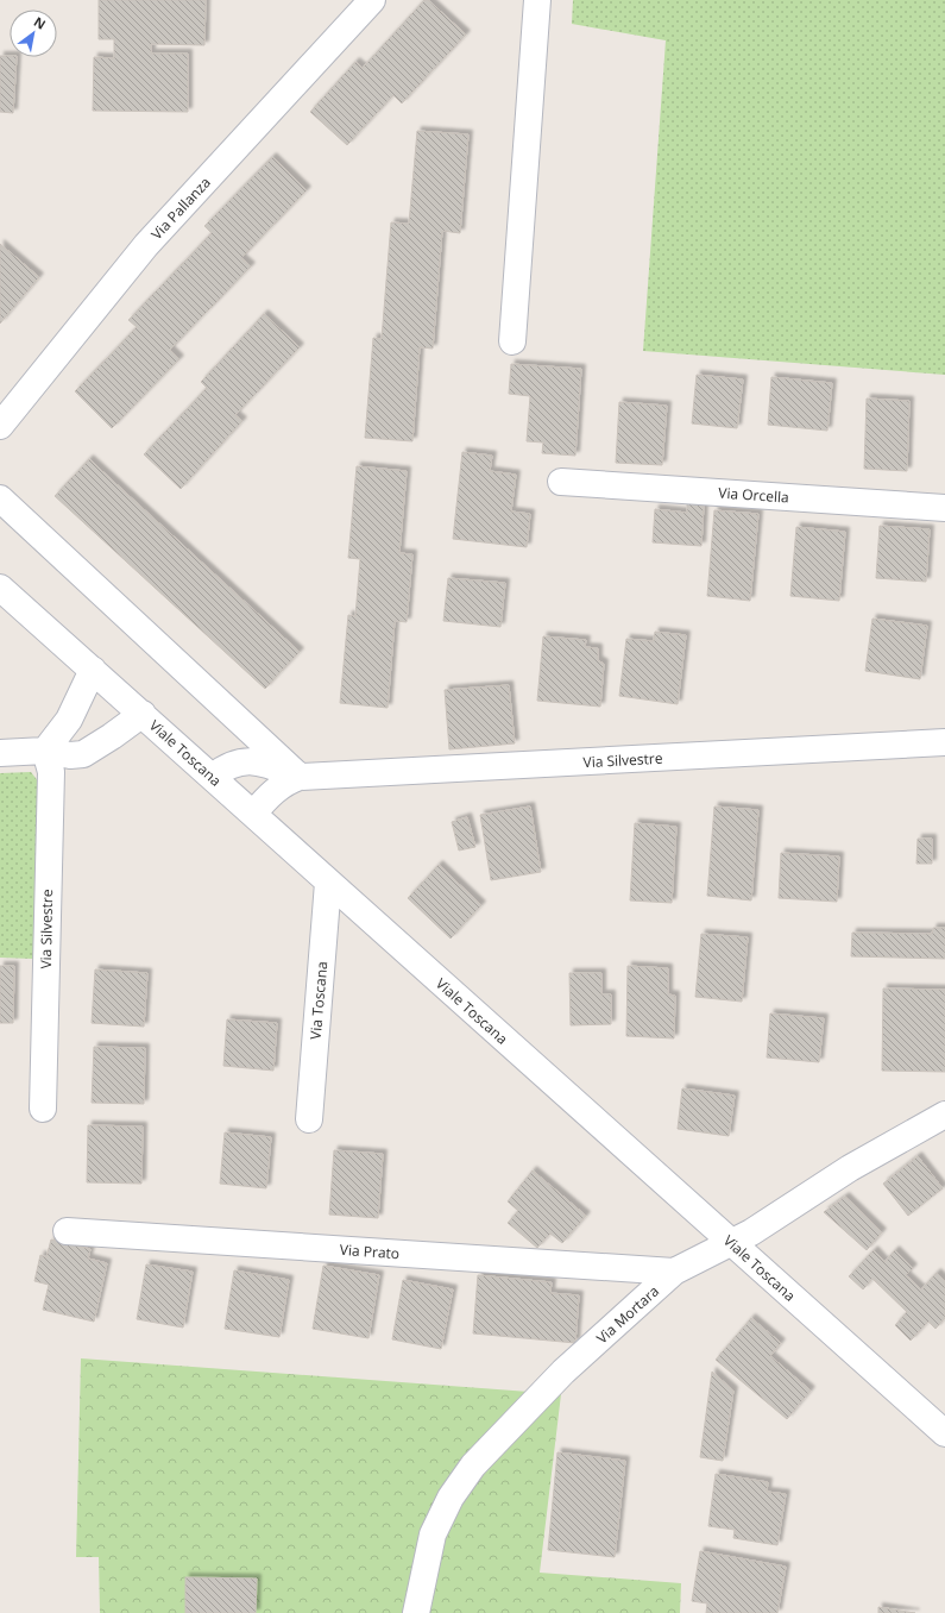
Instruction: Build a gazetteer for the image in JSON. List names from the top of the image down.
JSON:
{
  "streets": {
    "street": [
      "Via Pallanza",
      "Via Orcella",
      "Viale Toscana",
      "Via Silvestre",
      "Via Toscana",
      "Via Prato",
      "Via Mortara"
    ]
  },
  "crossings": [
    ["Viale Toscana", "Via Silvestre"],
    ["Viale Toscana", "Via Toscana"],
    ["Viale Toscana", "Via Mortara"],
    ["Via Prato", "Via Mortara"]
  ],
  "north": "top right"
}
